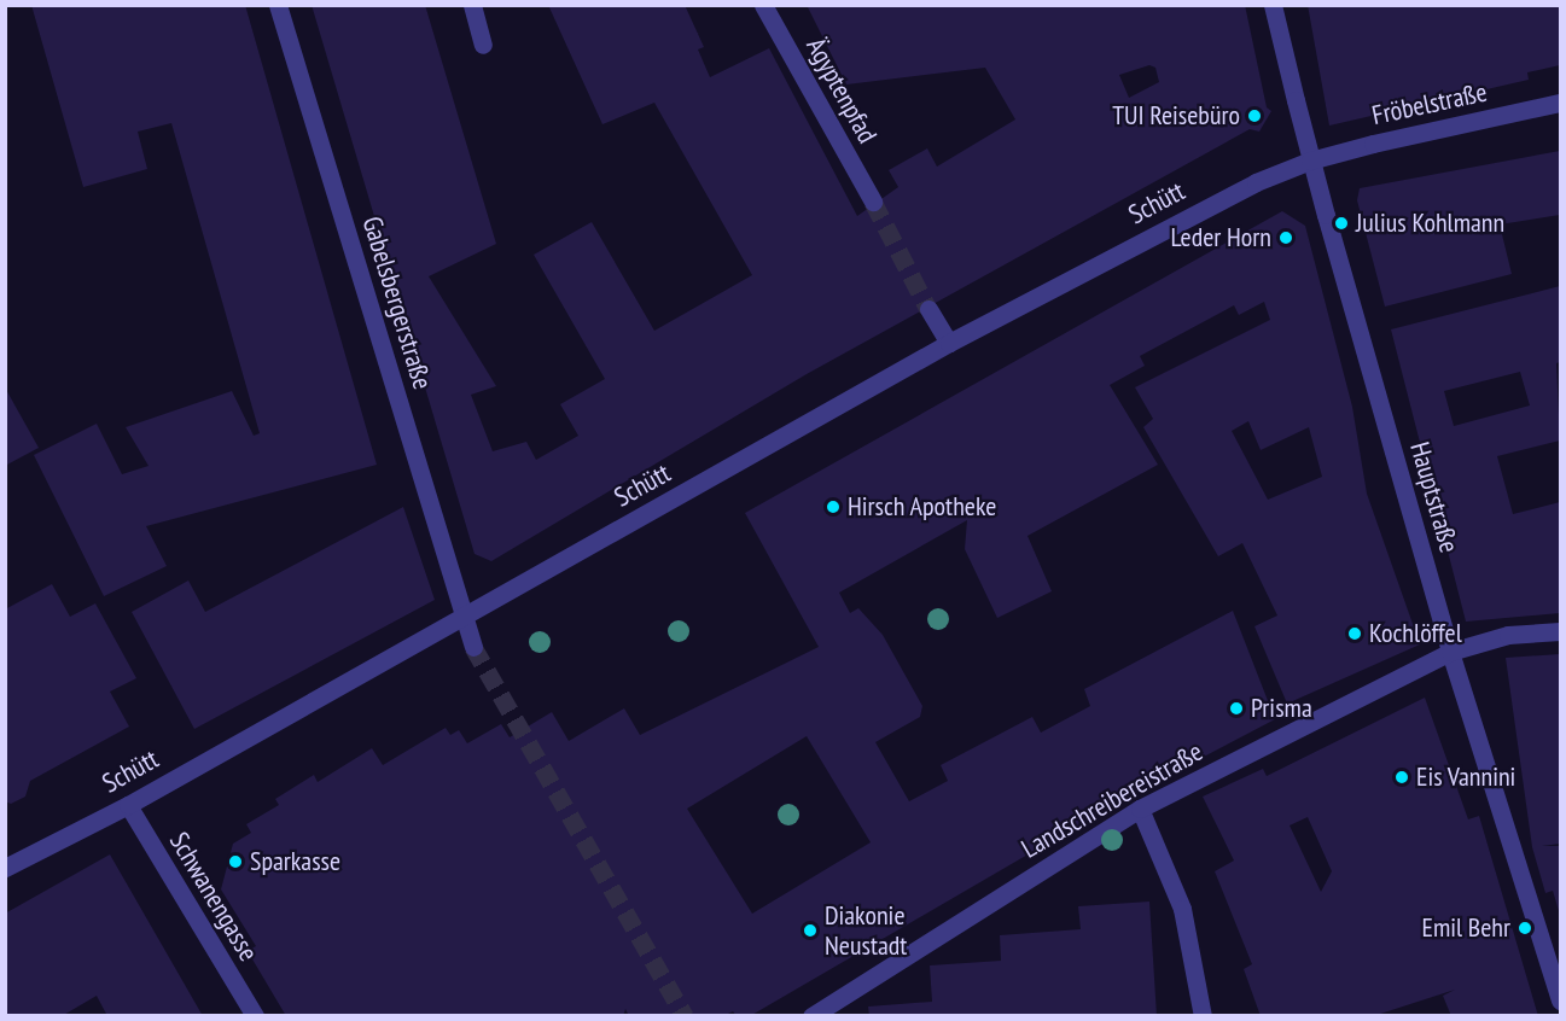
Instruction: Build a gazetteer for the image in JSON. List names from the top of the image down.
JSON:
{
  "streets": {
    "street": [
      "Ägyptenpfad",
      "Fröbelstraße",
      "Schütt",
      "Gabelsbergerstraße",
      "Hauptstraße",
      "Landschreibereistraße",
      "Schwanengasse"
    ]
  },
  "crossings": [
    ["Fröbelstraße", "Schütt"],
    ["Fröbelstraße", "Hauptstraße"],
    ["Schütt", "Gabelsbergerstraße"],
    ["Schütt", "Hauptstraße"],
    ["Schütt", "Schwanengasse"],
    ["Hauptstraße", "Landschreibereistraße"]
  ],
  "places": [
    "TUI Reisebüro",
    "Julius Kohlmann",
    "Leder Horn",
    "Hirsch Apotheke",
    "Kochlöffel",
    "Prisma",
    "Eis Vannini",
    "Sparkasse",
    "Emil Behr",
    "Diakonie Neustadt"
  ]
}
